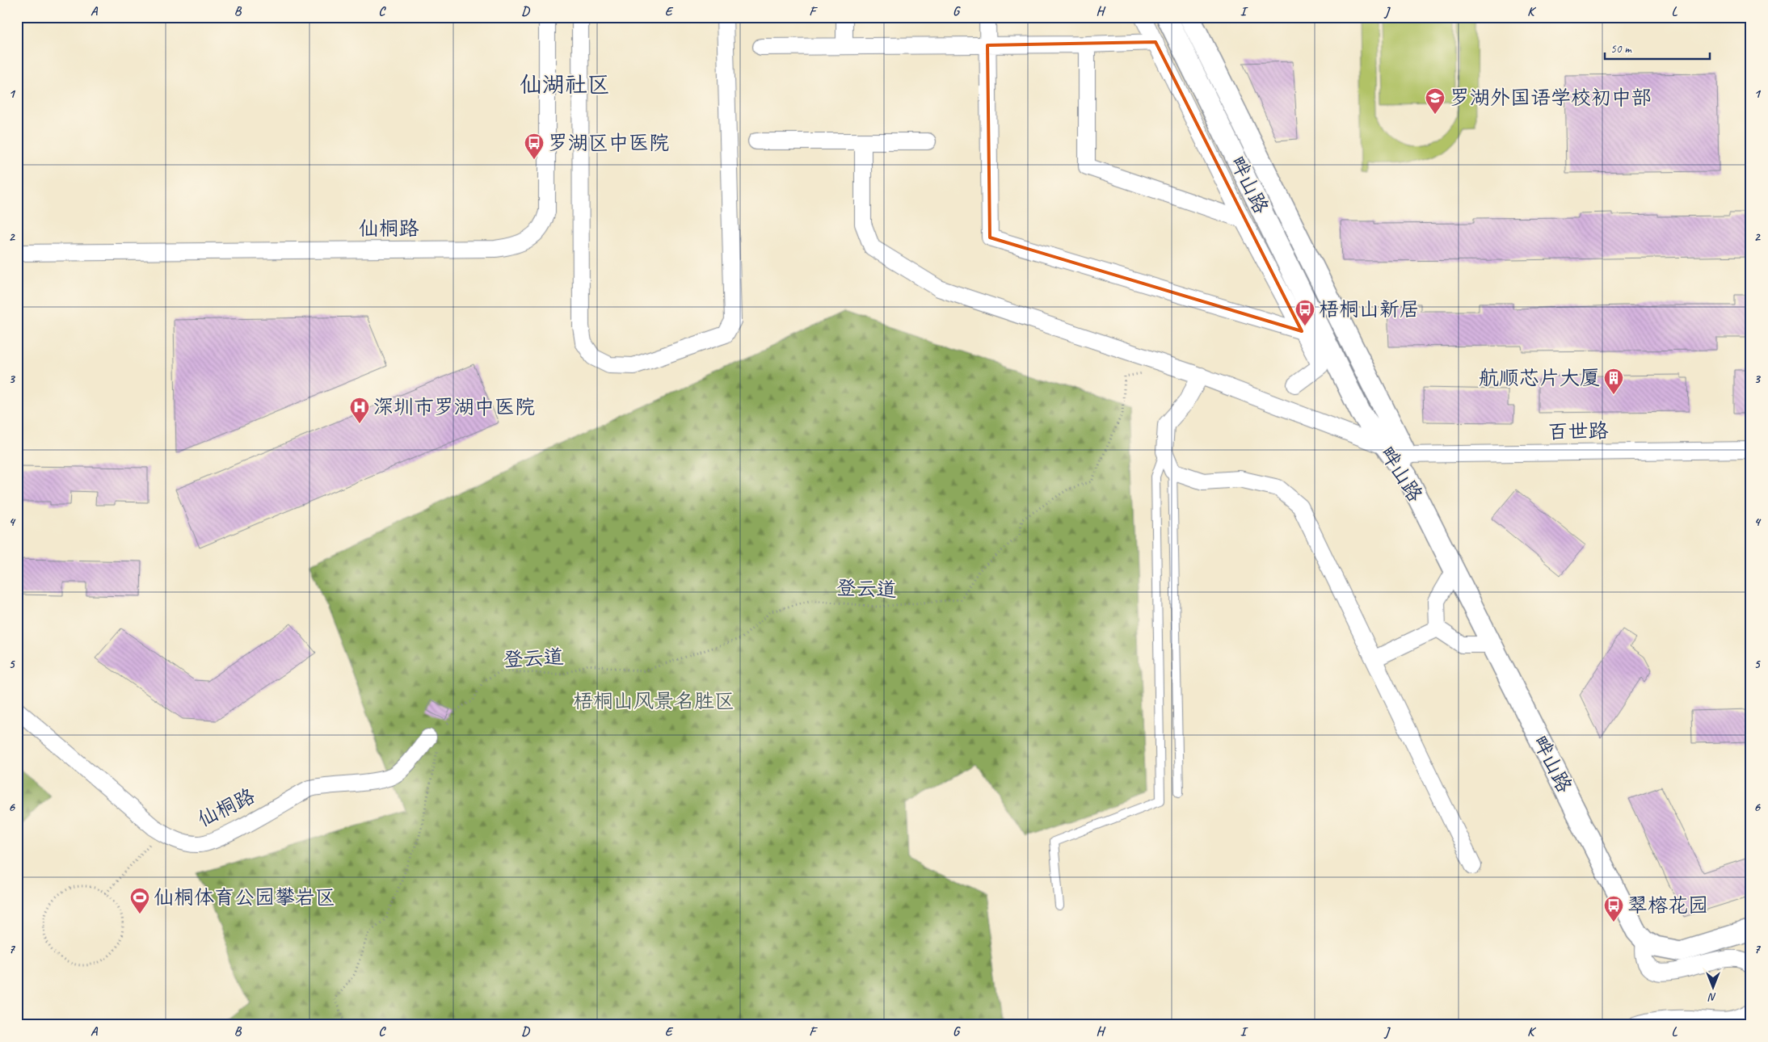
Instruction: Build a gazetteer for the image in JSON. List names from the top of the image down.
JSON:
{
  "streets": {
    "street": ["畔山路", "仙桐路", "百世路"],
    "path": ["登云道"]
  },
  "crossings": [
    ["畔山路", "百世路"]
  ],
  "districts": ["仙湖社区"],
  "parks": ["梧桐山风景名胜区"],
  "places": {
    "school or university": ["罗湖外国语学校初中部"],
    "bus stop": ["罗湖区中医院", "梧桐山新居", "翠榕花园"],
    "building": ["航顺芯片大厦"],
    "hospital": ["深圳市罗湖中医院"],
    "sports": ["仙桐体育公园攀岩区"]
  },
  "scale_bar": "50 m",
  "north": "bottom",
  "grid": {
    "columns": [
      "A",
      "B",
      "C",
      "D",
      "E",
      "F",
      "G",
      "H",
      "I",
      "J",
      "K",
      "L"
    ],
    "rows": [
      "1",
      "2",
      "3",
      "4",
      "5",
      "6",
      "7"
    ]
  }
}
